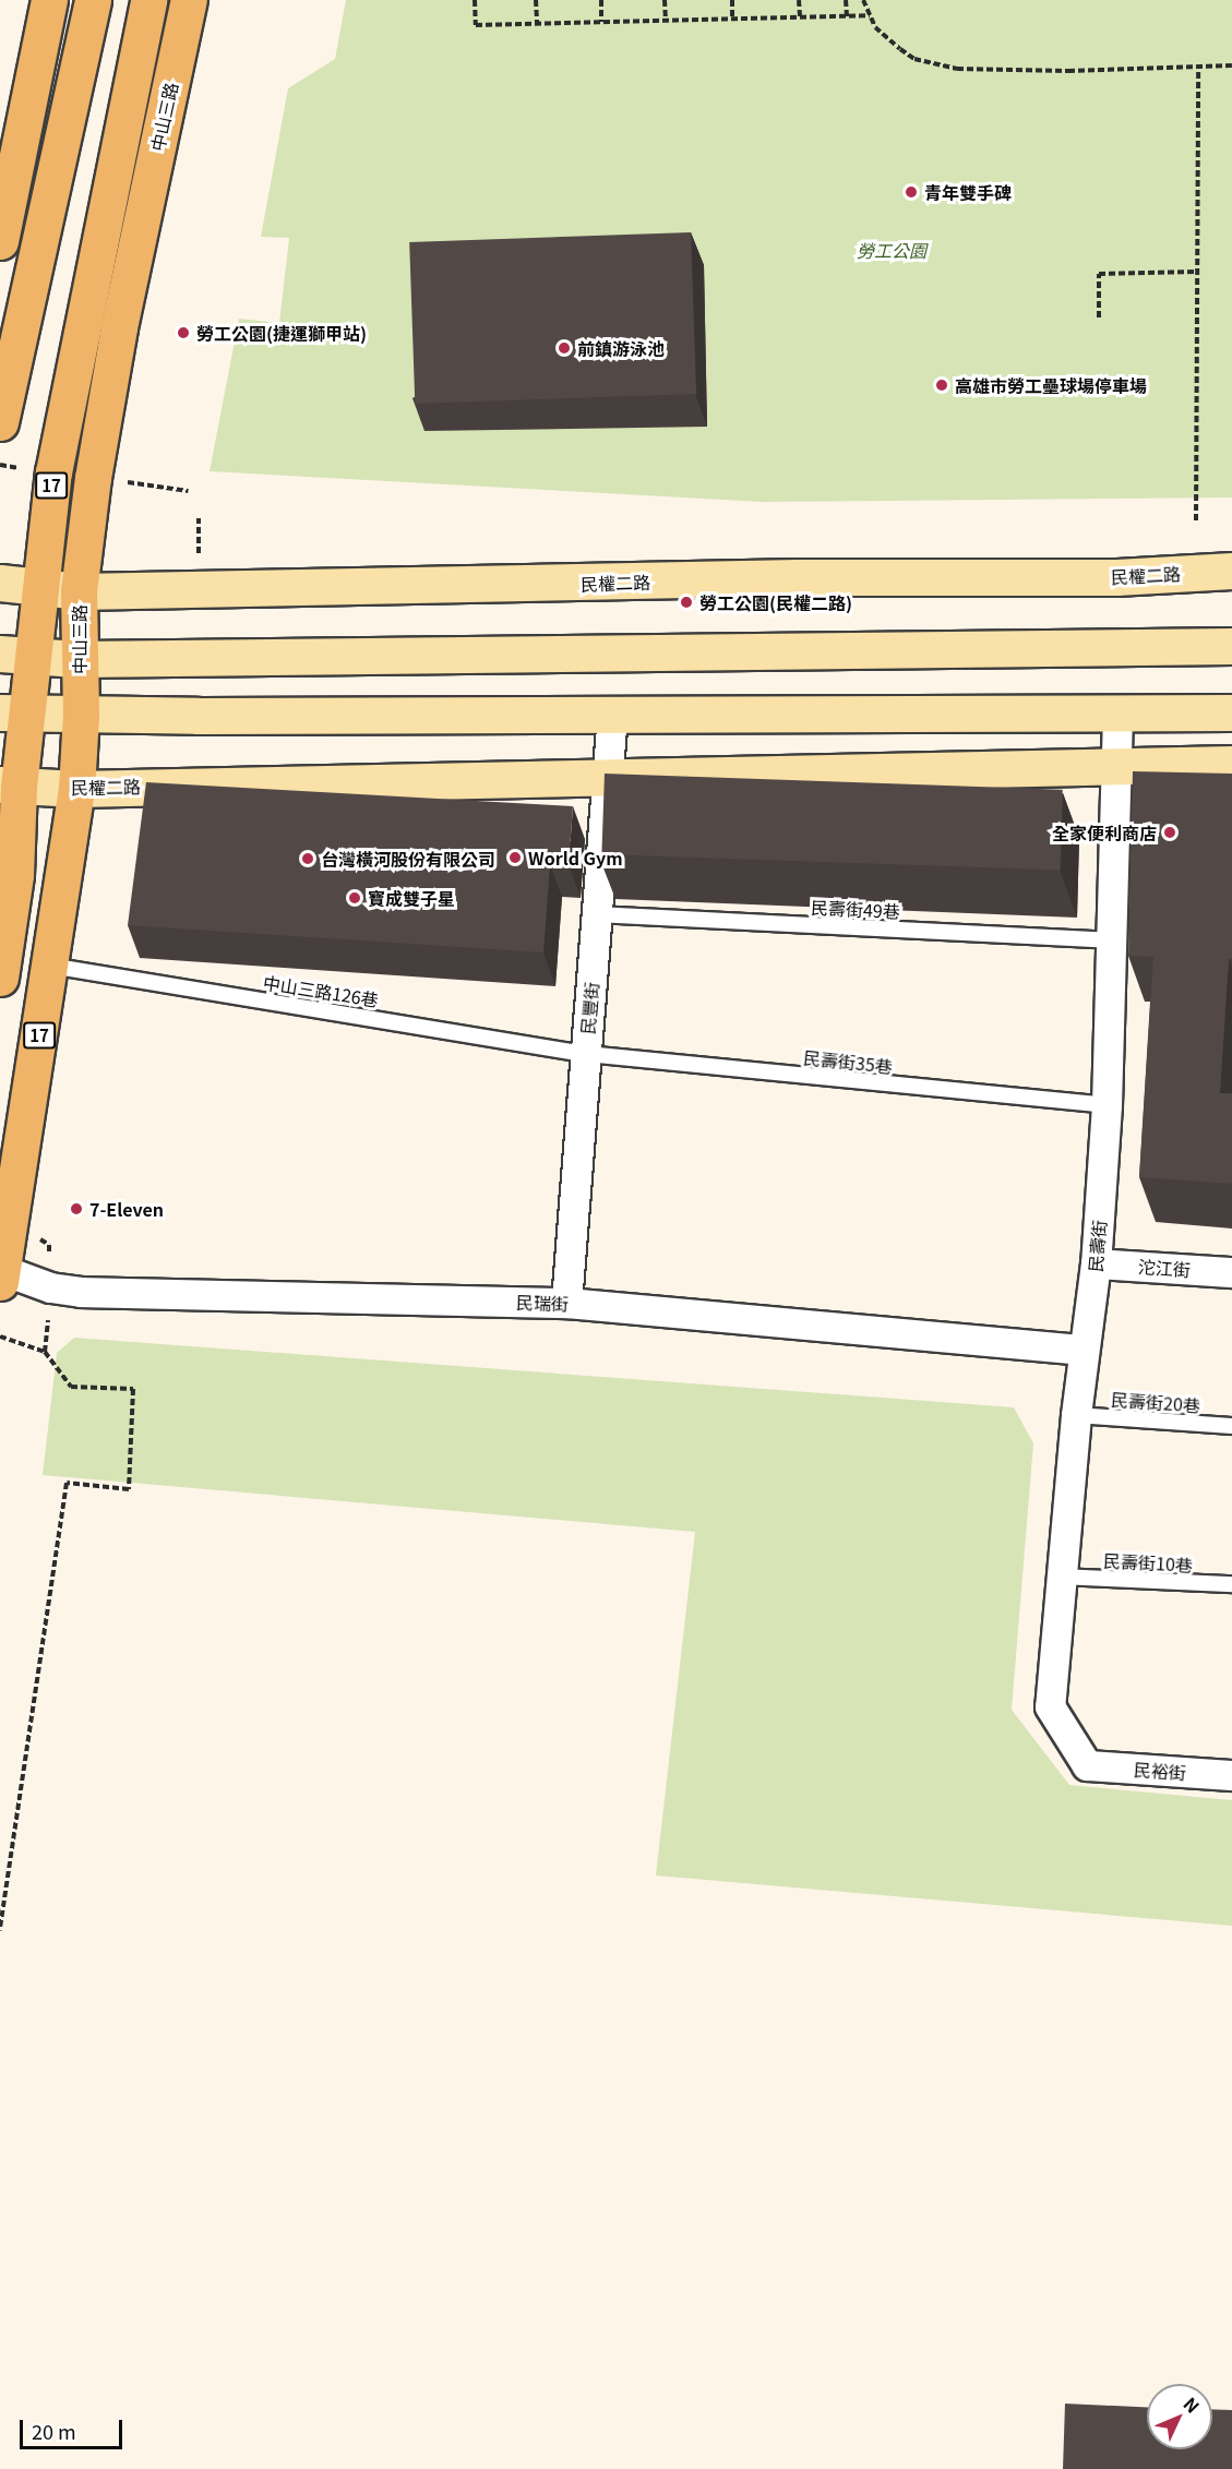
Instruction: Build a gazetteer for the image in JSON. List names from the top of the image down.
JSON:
{
  "streets": {
    "main road": ["中山三路", "17"],
    "street": [
      "民權二路",
      "民豐街",
      "民壽街",
      "沱江街",
      "民瑞街",
      "民裕街"
    ],
    "lane": [
      "民壽街49巷",
      "中山三路126巷",
      "民壽街35巷",
      "民壽街20巷",
      "民壽街10巷"
    ]
  },
  "crossings": [
    ["中山三路", "民權二路"],
    ["中山三路", "中山三路126巷"],
    ["中山三路", "民瑞街"],
    ["17", "民權二路"],
    ["民權二路", "民豐街"],
    ["民權二路", "民壽街"],
    ["民壽街49巷", "民豐街"],
    ["民壽街49巷", "民壽街"],
    ["中山三路126巷", "民豐街"],
    ["中山三路126巷", "民壽街35巷"],
    ["民豐街", "民壽街35巷"],
    ["民豐街", "民瑞街"],
    ["民壽街35巷", "民壽街"],
    ["民壽街", "沱江街"],
    ["民壽街", "民瑞街"],
    ["民壽街", "民壽街20巷"],
    ["民壽街", "民壽街10巷"],
    ["民壽街", "民裕街"]
  ],
  "parks": ["勞工公園"],
  "places": [
    "青年雙手碑",
    "勞工公園(捷運獅甲站)",
    "前鎮游泳池",
    "高雄市勞工壘球場停車場",
    "勞工公園(民權二路)",
    "全家便利商店",
    "World Gym",
    "台灣橫河股份有限公司",
    "寶成雙子星",
    "7-Eleven"
  ],
  "scale_bar": "20 m",
  "north": "top right"
}
